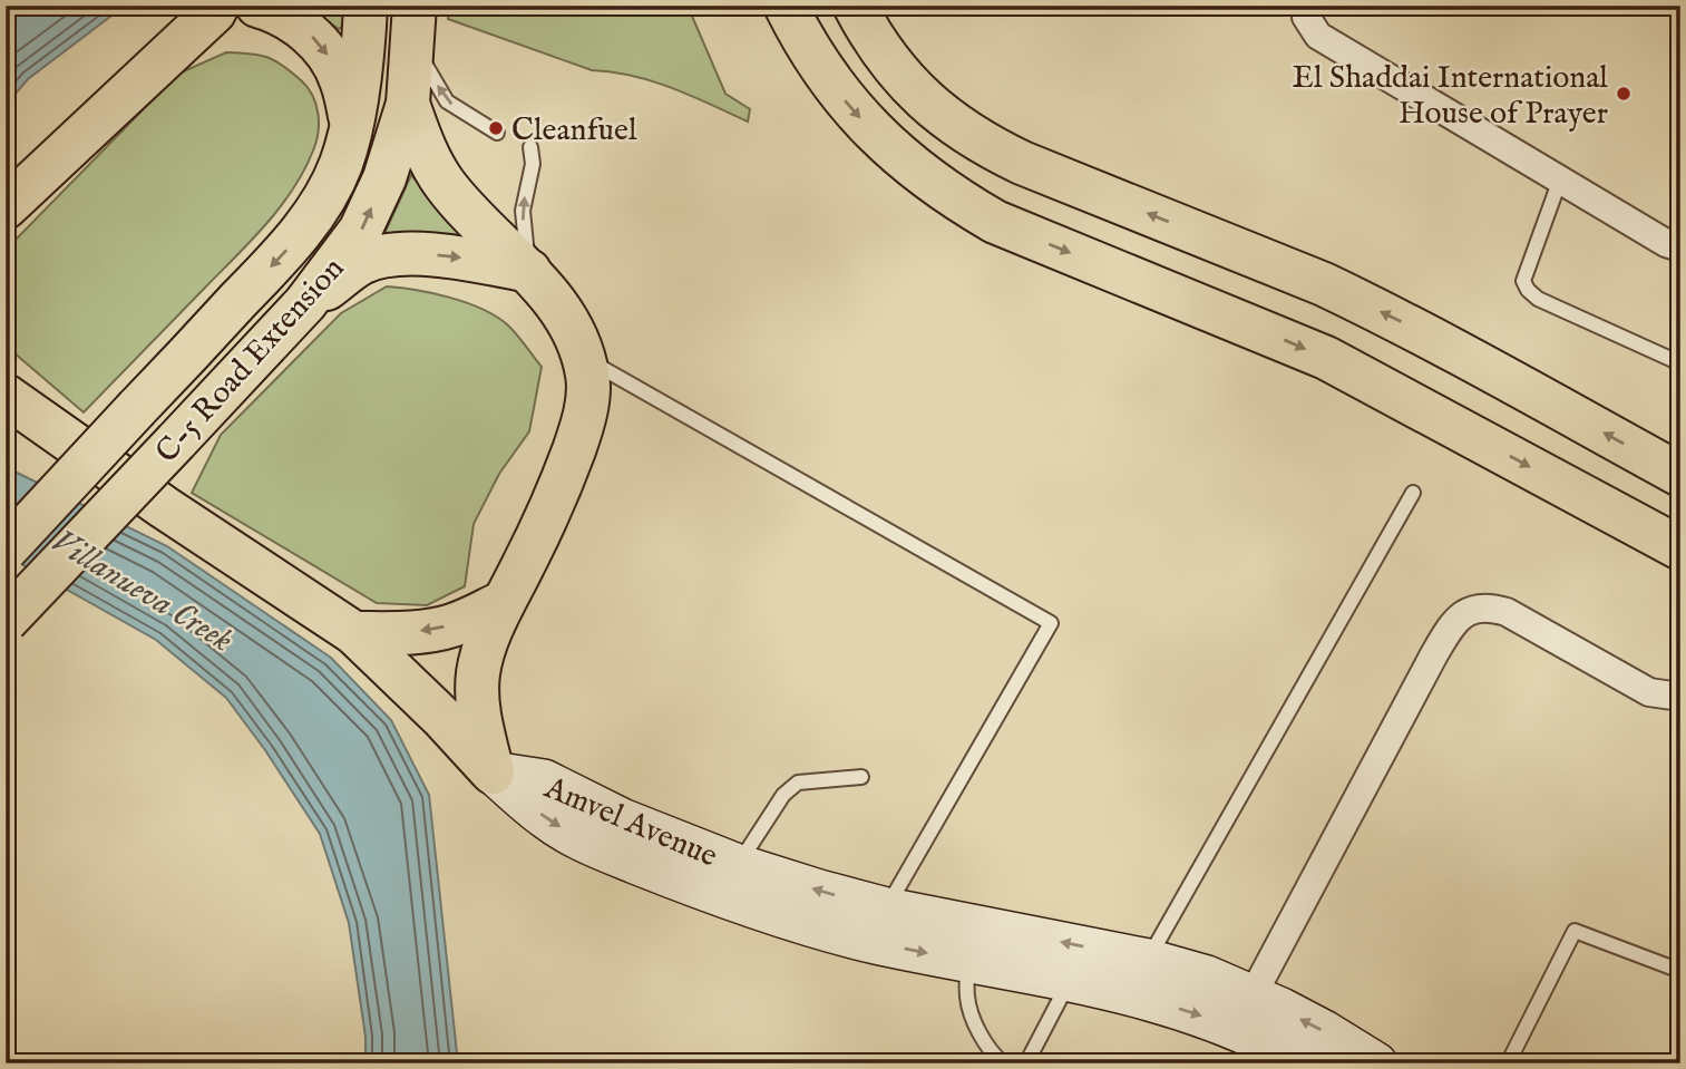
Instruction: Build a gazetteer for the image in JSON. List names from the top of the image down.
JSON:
{
  "streets": {
    "main road": ["C-5 Road Extension", "Amvel Avenue"]
  },
  "water": ["Villanueva Creek"],
  "places": ["El Shaddai International House of Prayer", "Cleanfuel"]
}
